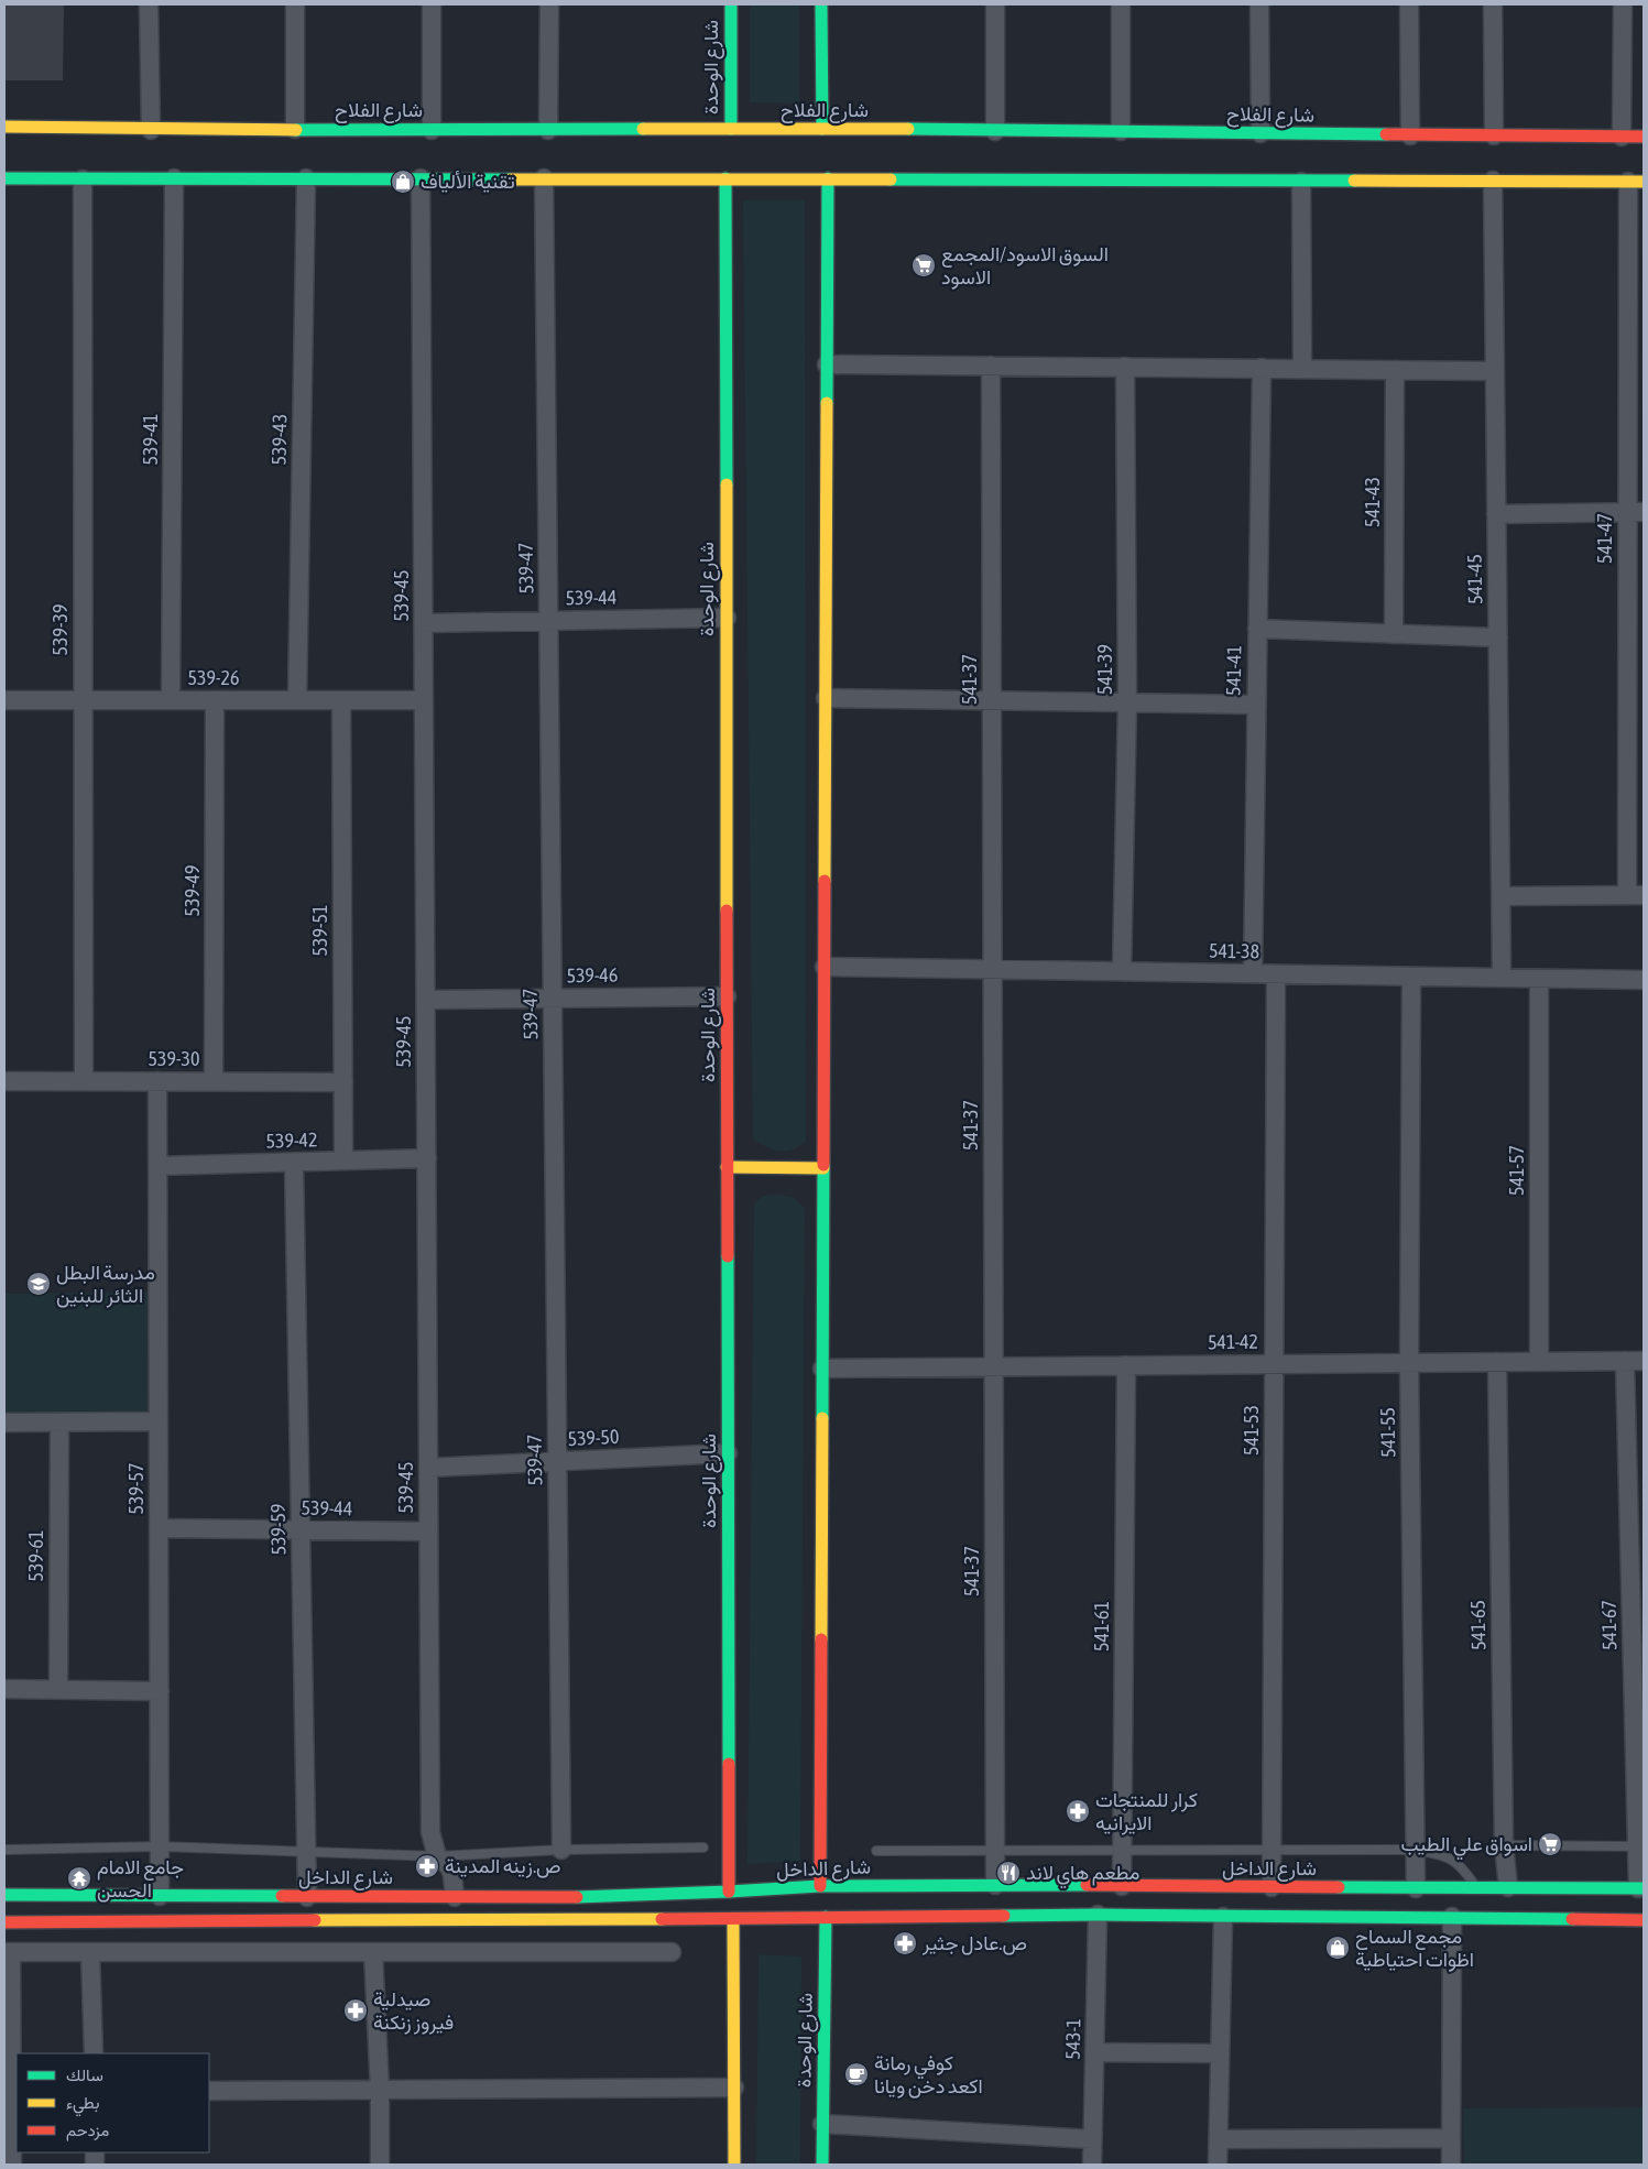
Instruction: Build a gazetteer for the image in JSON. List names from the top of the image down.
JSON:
{
  "streets": {
    "main road": ["شارع الوحدة", "شارع الفلاح", "شارع الداخل"],
    "street": [
      "539-41",
      "539-43",
      "541-43",
      "541-47",
      "539-47",
      "541-45",
      "539-45",
      "539-44",
      "539-39",
      "541-39",
      "541-41",
      "539-26",
      "541-37",
      "539-49",
      "539-51",
      "541-38",
      "539-46",
      "539-30",
      "539-42",
      "541-57",
      "541-42",
      "541-53",
      "541-55",
      "539-50",
      "539-57",
      "539-59",
      "539-61",
      "541-65",
      "541-67",
      "541-61",
      "543-1"
    ]
  },
  "crossings": [
    ["شارع الوحدة", "شارع الفلاح"],
    ["شارع الوحدة", "539-44"],
    ["شارع الوحدة", "539-46"],
    ["شارع الوحدة", "539-50"],
    ["شارع الوحدة", "شارع الداخل"],
    ["539-41", "539-26"],
    ["539-43", "539-26"],
    ["539-47", "539-44"],
    ["539-47", "539-46"],
    ["539-47", "539-50"],
    ["541-45", "541-38"],
    ["539-45", "539-44"],
    ["539-45", "539-26"],
    ["539-45", "539-46"],
    ["539-45", "539-42"],
    ["539-45", "539-50"],
    ["539-45", "شارع الداخل"],
    ["539-44", "539-57"],
    ["539-44", "539-59"],
    ["539-39", "539-26"],
    ["539-39", "539-30"],
    ["541-39", "541-38"],
    ["541-41", "541-38"],
    ["539-26", "539-49"],
    ["539-26", "539-51"],
    ["541-37", "541-38"],
    ["541-37", "541-42"],
    ["541-37", "شارع الداخل"],
    ["539-49", "539-30"],
    ["539-51", "539-30"],
    ["539-51", "539-42"],
    ["541-38", "541-57"],
    ["541-38", "541-53"],
    ["541-38", "541-55"],
    ["539-30", "539-57"],
    ["539-42", "539-57"],
    ["539-42", "539-59"],
    ["541-57", "541-42"],
    ["541-42", "541-53"],
    ["541-42", "541-55"],
    ["541-42", "541-65"],
    ["541-42", "541-67"],
    ["541-42", "541-61"],
    ["541-53", "شارع الداخل"],
    ["541-55", "شارع الداخل"],
    ["539-57", "شارع الداخل"],
    ["539-59", "شارع الداخل"],
    ["541-65", "شارع الداخل"],
    ["541-67", "شارع الداخل"],
    ["541-61", "شارع الداخل"]
  ],
  "places": {
    "shop": ["تقنية الألياف", "مجمع السماح اظوات احتياطية"],
    "supermarket": ["السوق الاسود/المجمع الاسود", "اسواق علي الطيب"],
    "school or university": ["مدرسة البطل الثائر للبنين"],
    "pharmacy": [
      "كرار للمنتجات الايرانيه",
      "ص.زينه المدينة",
      "ص.عادل جثير",
      "صيدلية فيروز زنكنة"
    ],
    "restaurant": ["مطعم هاي لاند"],
    "temple": ["جامع الامام الحسن"],
    "cafe": ["كوفي رمانة اكعد دخن ويانا"]
  },
  "legend": ["سالك", "بطيء", "مزدحم"]
}
